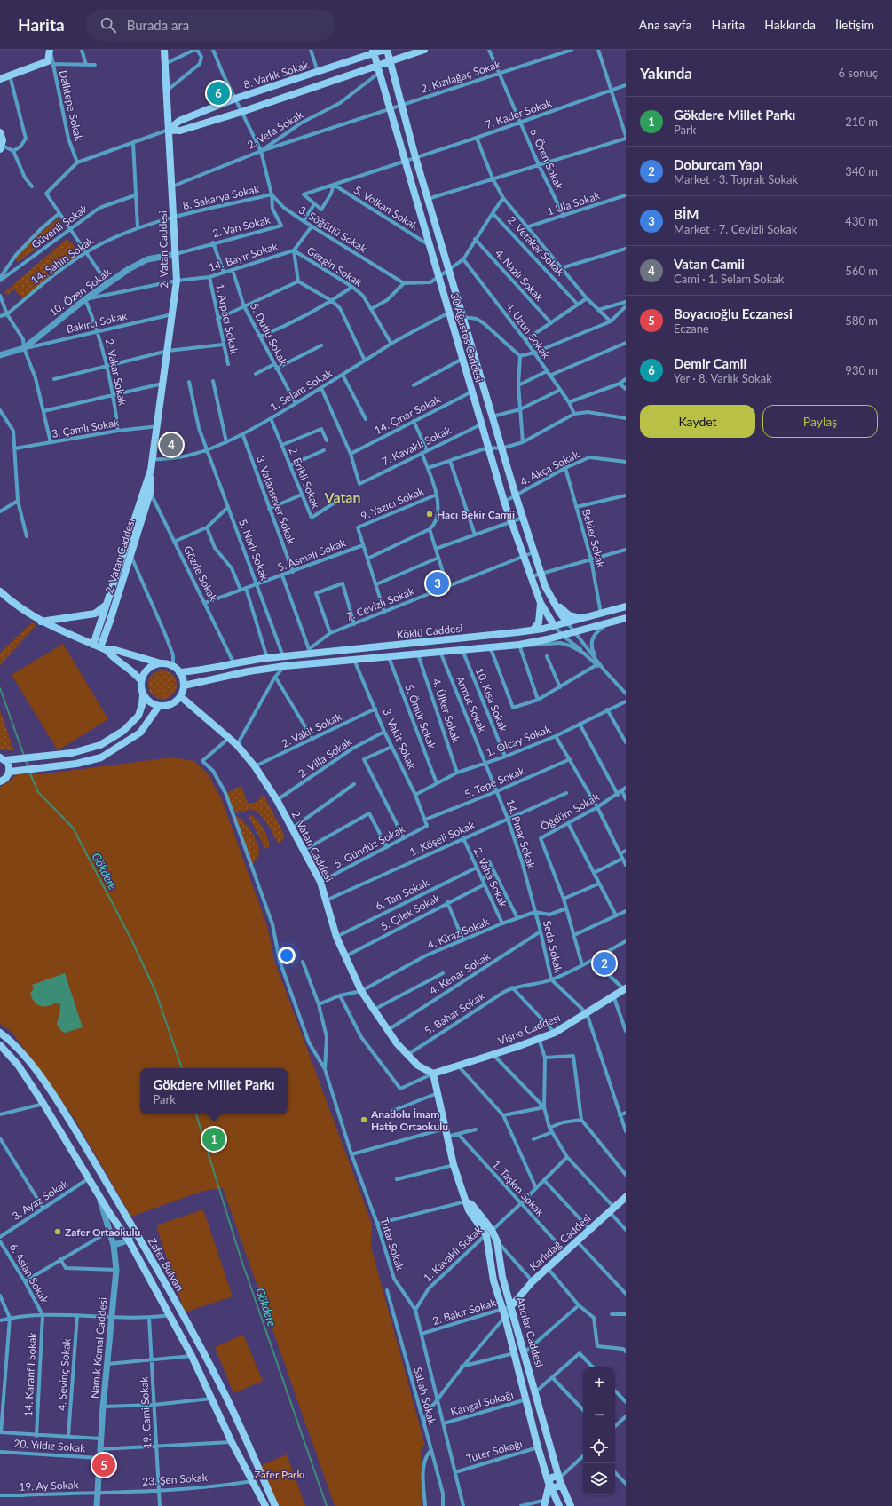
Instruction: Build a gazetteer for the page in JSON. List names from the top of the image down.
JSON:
{
  "streets": {
    "main road": [
      "8. Varlık Sokak",
      "2. Vatan Caddesi",
      "30 Ağustos Caddesi",
      "Köklü Caddesi",
      "Vişne Caddesi",
      "Karlıdağ Caddesi",
      "Zafer Bulvarı",
      "Atıcılar Caddesi"
    ],
    "street": [
      "2. Kızılağaç Sokak",
      "Dallıtepe Sokak",
      "7. Kader Sokak",
      "2. Vefa Sokak",
      "6. Ören Sokak",
      "8. Sakarya Sokak",
      "1 Ula Sokak",
      "5. Volkan Sokak",
      "Güvenli Sokak",
      "2. Van Sokak",
      "3. Söğütlü Sokak",
      "2. Vefakar Sokak",
      "14. Bayır Sokak",
      "14. Şahin Sokak",
      "Gezgin Sokak",
      "4. Nazlı Sokak",
      "10. Özen Sokak",
      "1. Arpacı Sokak",
      "Bakırcı Sokak",
      "4. Uzun Sokak",
      "5. Dutlu Sokak",
      "2. Vakar Sokak",
      "1. Selam Sokak",
      "14. Çınar Sokak",
      "3. Çamlı Sokak",
      "7. Kavaklı Sokak",
      "4. Akça Sokak",
      "2. Erikli Sokak",
      "3. Vatansever Sokak",
      "9. Yazıcı Sokak",
      "Bekler Sokak",
      "5. Narlı Sokak",
      "5. Asmalı Sokak",
      "Gözde Sokak",
      "7. Cevizli Sokak",
      "10. Kısa Sokak",
      "Armut Sokak",
      "4. Ülker Sokak",
      "5. Ömür Sokak",
      "2. Vakit Sokak",
      "3. Vakit Sokak",
      "1. Olcay Sokak",
      "2. Villa Sokak",
      "5. Tepe Sokak",
      "Öğdüm Sokak",
      "14. Pınar Sokak",
      "1. Köşeli Sokak",
      "5. Gündüz Sokak",
      "2. Vaha Sokak",
      "6. Tan Sokak",
      "5. Çilek Sokak",
      "4. Kiraz Sokak",
      "Seda Sokak",
      "4. Kenar Sokak",
      "5. Bahar Sokak",
      "1. Taşkın Sokak",
      "3. Ayaz Sokak",
      "Tutar Sokak",
      "1. Kavaklı Sokak",
      "6. Aslan Sokak",
      "2. Bakır Sokak",
      "Namık Kemal Caddesi",
      "14. Karanfil Sokak",
      "4. Sevinç Sokak",
      "Sabah Sokak",
      "Kangal Sokağı",
      "19. Cami Sokak",
      "20. Yıldız Sokak",
      "Tüter Sokağı",
      "23. Şen Sokak",
      "19. Ay Sokak"
    ]
  },
  "crossings": [
    ["8. Varlık Sokak", "Dallıtepe Sokak"],
    ["8. Varlık Sokak", "3. Söğütlü Sokak"],
    ["8. Varlık Sokak", "2. Vatan Caddesi"],
    ["8. Varlık Sokak", "30 Ağustos Caddesi"],
    ["2. Kızılağaç Sokak", "2. Vefa Sokak"],
    ["2. Kızılağaç Sokak", "6. Ören Sokak"],
    ["2. Kızılağaç Sokak", "3. Söğütlü Sokak"],
    ["2. Kızılağaç Sokak", "30 Ağustos Caddesi"],
    ["7. Kader Sokak", "6. Ören Sokak"],
    ["7. Kader Sokak", "5. Volkan Sokak"],
    ["7. Kader Sokak", "30 Ağustos Caddesi"],
    ["2. Vefa Sokak", "3. Söğütlü Sokak"],
    ["2. Vefa Sokak", "2. Vatan Caddesi"],
    ["2. Vefa Sokak", "30 Ağustos Caddesi"],
    ["6. Ören Sokak", "1 Ula Sokak"],
    ["8. Sakarya Sokak", "2. Van Sokak"],
    ["8. Sakarya Sokak", "3. Söğütlü Sokak"],
    ["8. Sakarya Sokak", "2. Vatan Caddesi"],
    ["8. Sakarya Sokak", "14. Şahin Sokak"],
    ["5. Volkan Sokak", "30 Ağustos Caddesi"],
    ["2. Van Sokak", "3. Söğütlü Sokak"],
    ["2. Van Sokak", "2. Vatan Caddesi"],
    ["2. Van Sokak", "10. Özen Sokak"],
    ["3. Söğütlü Sokak", "Gezgin Sokak"],
    ["2. Vatan Caddesi", "14. Bayır Sokak"],
    ["2. Vatan Caddesi", "14. Şahin Sokak"],
    ["2. Vatan Caddesi", "10. Özen Sokak"],
    ["2. Vatan Caddesi", "Bakırcı Sokak"],
    ["2. Vatan Caddesi", "1. Selam Sokak"],
    ["2. Vatan Caddesi", "3. Çamlı Sokak"],
    ["2. Vatan Caddesi", "Gözde Sokak"],
    ["2. Vatan Caddesi", "Köklü Caddesi"],
    ["2. Vatan Caddesi", "2. Vakit Sokak"],
    ["2. Vatan Caddesi", "2. Villa Sokak"],
    ["2. Vatan Caddesi", "1. Köşeli Sokak"],
    ["2. Vatan Caddesi", "5. Gündüz Sokak"],
    ["2. Vatan Caddesi", "6. Tan Sokak"],
    ["2. Vatan Caddesi", "5. Çilek Sokak"],
    ["2. Vatan Caddesi", "4. Kiraz Sokak"],
    ["2. Vatan Caddesi", "4. Kenar Sokak"],
    ["2. Vatan Caddesi", "5. Bahar Sokak"],
    ["2. Vatan Caddesi", "Vişne Caddesi"],
    ["2. Vatan Caddesi", "Atıcılar Caddesi"],
    ["14. Bayır Sokak", "Gezgin Sokak"],
    ["14. Bayır Sokak", "10. Özen Sokak"],
    ["14. Bayır Sokak", "1. Arpacı Sokak"],
    ["14. Bayır Sokak", "5. Dutlu Sokak"],
    ["14. Bayır Sokak", "2. Vakar Sokak"],
    ["Gezgin Sokak", "1. Selam Sokak"],
    ["10. Özen Sokak", "Bakırcı Sokak"],
    ["10. Özen Sokak", "2. Vakar Sokak"],
    ["Bakırcı Sokak", "2. Vakar Sokak"],
    ["5. Dutlu Sokak", "1. Selam Sokak"],
    ["30 Ağustos Caddesi", "1. Selam Sokak"],
    ["30 Ağustos Caddesi", "14. Çınar Sokak"],
    ["30 Ağustos Caddesi", "7. Kavaklı Sokak"],
    ["30 Ağustos Caddesi", "4. Akça Sokak"],
    ["30 Ağustos Caddesi", "7. Cevizli Sokak"],
    ["30 Ağustos Caddesi", "Köklü Caddesi"],
    ["2. Vakar Sokak", "3. Çamlı Sokak"],
    ["1. Selam Sokak", "2. Erikli Sokak"],
    ["1. Selam Sokak", "3. Vatansever Sokak"],
    ["1. Selam Sokak", "5. Narlı Sokak"],
    ["14. Çınar Sokak", "7. Kavaklı Sokak"],
    ["4. Akça Sokak", "Bekler Sokak"],
    ["3. Vatansever Sokak", "5. Asmalı Sokak"],
    ["9. Yazıcı Sokak", "5. Asmalı Sokak"],
    ["9. Yazıcı Sokak", "7. Cevizli Sokak"],
    ["Bekler Sokak", "Köklü Caddesi"],
    ["5. Narlı Sokak", "5. Asmalı Sokak"],
    ["5. Narlı Sokak", "Köklü Caddesi"],
    ["5. Asmalı Sokak", "Gözde Sokak"],
    ["Gözde Sokak", "Köklü Caddesi"],
    ["7. Cevizli Sokak", "Köklü Caddesi"],
    ["Köklü Caddesi", "10. Kısa Sokak"],
    ["Köklü Caddesi", "Armut Sokak"],
    ["Köklü Caddesi", "4. Ülker Sokak"],
    ["Köklü Caddesi", "5. Ömür Sokak"],
    ["Köklü Caddesi", "3. Vakit Sokak"],
    ["10. Kısa Sokak", "1. Olcay Sokak"],
    ["Armut Sokak", "1. Olcay Sokak"],
    ["Armut Sokak", "14. Pınar Sokak"],
    ["4. Ülker Sokak", "1. Olcay Sokak"],
    ["5. Ömür Sokak", "1. Olcay Sokak"],
    ["2. Vakit Sokak", "3. Vakit Sokak"],
    ["3. Vakit Sokak", "1. Olcay Sokak"],
    ["3. Vakit Sokak", "2. Villa Sokak"],
    ["3. Vakit Sokak", "5. Tepe Sokak"],
    ["3. Vakit Sokak", "5. Gündüz Sokak"],
    ["1. Olcay Sokak", "14. Pınar Sokak"],
    ["5. Tepe Sokak", "14. Pınar Sokak"],
    ["Öğdüm Sokak", "4. Kiraz Sokak"],
    ["14. Pınar Sokak", "1. Köşeli Sokak"],
    ["14. Pınar Sokak", "4. Kiraz Sokak"],
    ["14. Pınar Sokak", "Seda Sokak"],
    ["1. Köşeli Sokak", "2. Vaha Sokak"],
    ["2. Vaha Sokak", "6. Tan Sokak"],
    ["2. Vaha Sokak", "5. Çilek Sokak"],
    ["2. Vaha Sokak", "4. Kiraz Sokak"],
    ["4. Kiraz Sokak", "Seda Sokak"],
    ["Seda Sokak", "4. Kenar Sokak"],
    ["Seda Sokak", "Vişne Caddesi"],
    ["Vişne Caddesi", "Atıcılar Caddesi"],
    ["1. Taşkın Sokak", "Karlıdağ Caddesi"],
    ["1. Taşkın Sokak", "1. Kavaklı Sokak"],
    ["3. Ayaz Sokak", "Zafer Bulvarı"],
    ["Karlıdağ Caddesi", "2. Bakır Sokak"],
    ["Karlıdağ Caddesi", "Atıcılar Caddesi"],
    ["Tutar Sokak", "1. Kavaklı Sokak"],
    ["Tutar Sokak", "2. Bakır Sokak"],
    ["Tutar Sokak", "Kangal Sokağı"],
    ["Tutar Sokak", "Tüter Sokağı"],
    ["1. Kavaklı Sokak", "Atıcılar Caddesi"],
    ["Zafer Bulvarı", "Namık Kemal Caddesi"],
    ["Zafer Bulvarı", "23. Şen Sokak"],
    ["6. Aslan Sokak", "14. Karanfil Sokak"],
    ["2. Bakır Sokak", "Atıcılar Caddesi"],
    ["Atıcılar Caddesi", "Kangal Sokağı"],
    ["Atıcılar Caddesi", "Tüter Sokağı"],
    ["Namık Kemal Caddesi", "20. Yıldız Sokak"],
    ["Namık Kemal Caddesi", "23. Şen Sokak"],
    ["Namık Kemal Caddesi", "19. Ay Sokak"],
    ["19. Cami Sokak", "23. Şen Sokak"],
    ["23. Şen Sokak", "19. Ay Sokak"]
  ],
  "districts": ["Vatan"],
  "water": ["Gökdere"],
  "parks": ["Zafer Parkı"],
  "places": ["Hacı Bekir Camii", "Anadolu İmam Hatip Ortaokulu", "Zafer Ortaokulu"],
  "page": {
    "header": "Harita",
    "search": "Burada ara",
    "nav": [
      "Ana sayfa",
      "Harita",
      "Hakkında",
      "İletişim"
    ],
    "heading": ["Yakında", "6 sonuç"],
    "pins": [
      "6",
      "4",
      "3",
      "2",
      "1",
      "5"
    ],
    "list": [
      {
        "mark": "1",
        "name": "Gökdere Millet Parkı",
        "note": "Park",
        "value": "210 m"
      },
      {
        "mark": "2",
        "name": "Doburcam Yapı",
        "note": "Market · 3. Toprak Sokak",
        "value": "340 m"
      },
      {
        "mark": "3",
        "name": "BİM",
        "note": "Market · 7. Cevizli Sokak",
        "value": "430 m"
      },
      {
        "mark": "4",
        "name": "Vatan Camii",
        "note": "Cami · 1. Selam Sokak",
        "value": "560 m"
      },
      {
        "mark": "5",
        "name": "Boyacıoğlu Eczanesi",
        "note": "Eczane",
        "value": "580 m"
      },
      {
        "mark": "6",
        "name": "Demir Camii",
        "note": "Yer · 8. Varlık Sokak",
        "value": "930 m"
      }
    ],
    "buttons": ["Kaydet", "Paylaş"],
    "popup": ["Gökdere Millet Parkı", "Park"],
    "map_buttons": ["+", "−"]
  }
}
